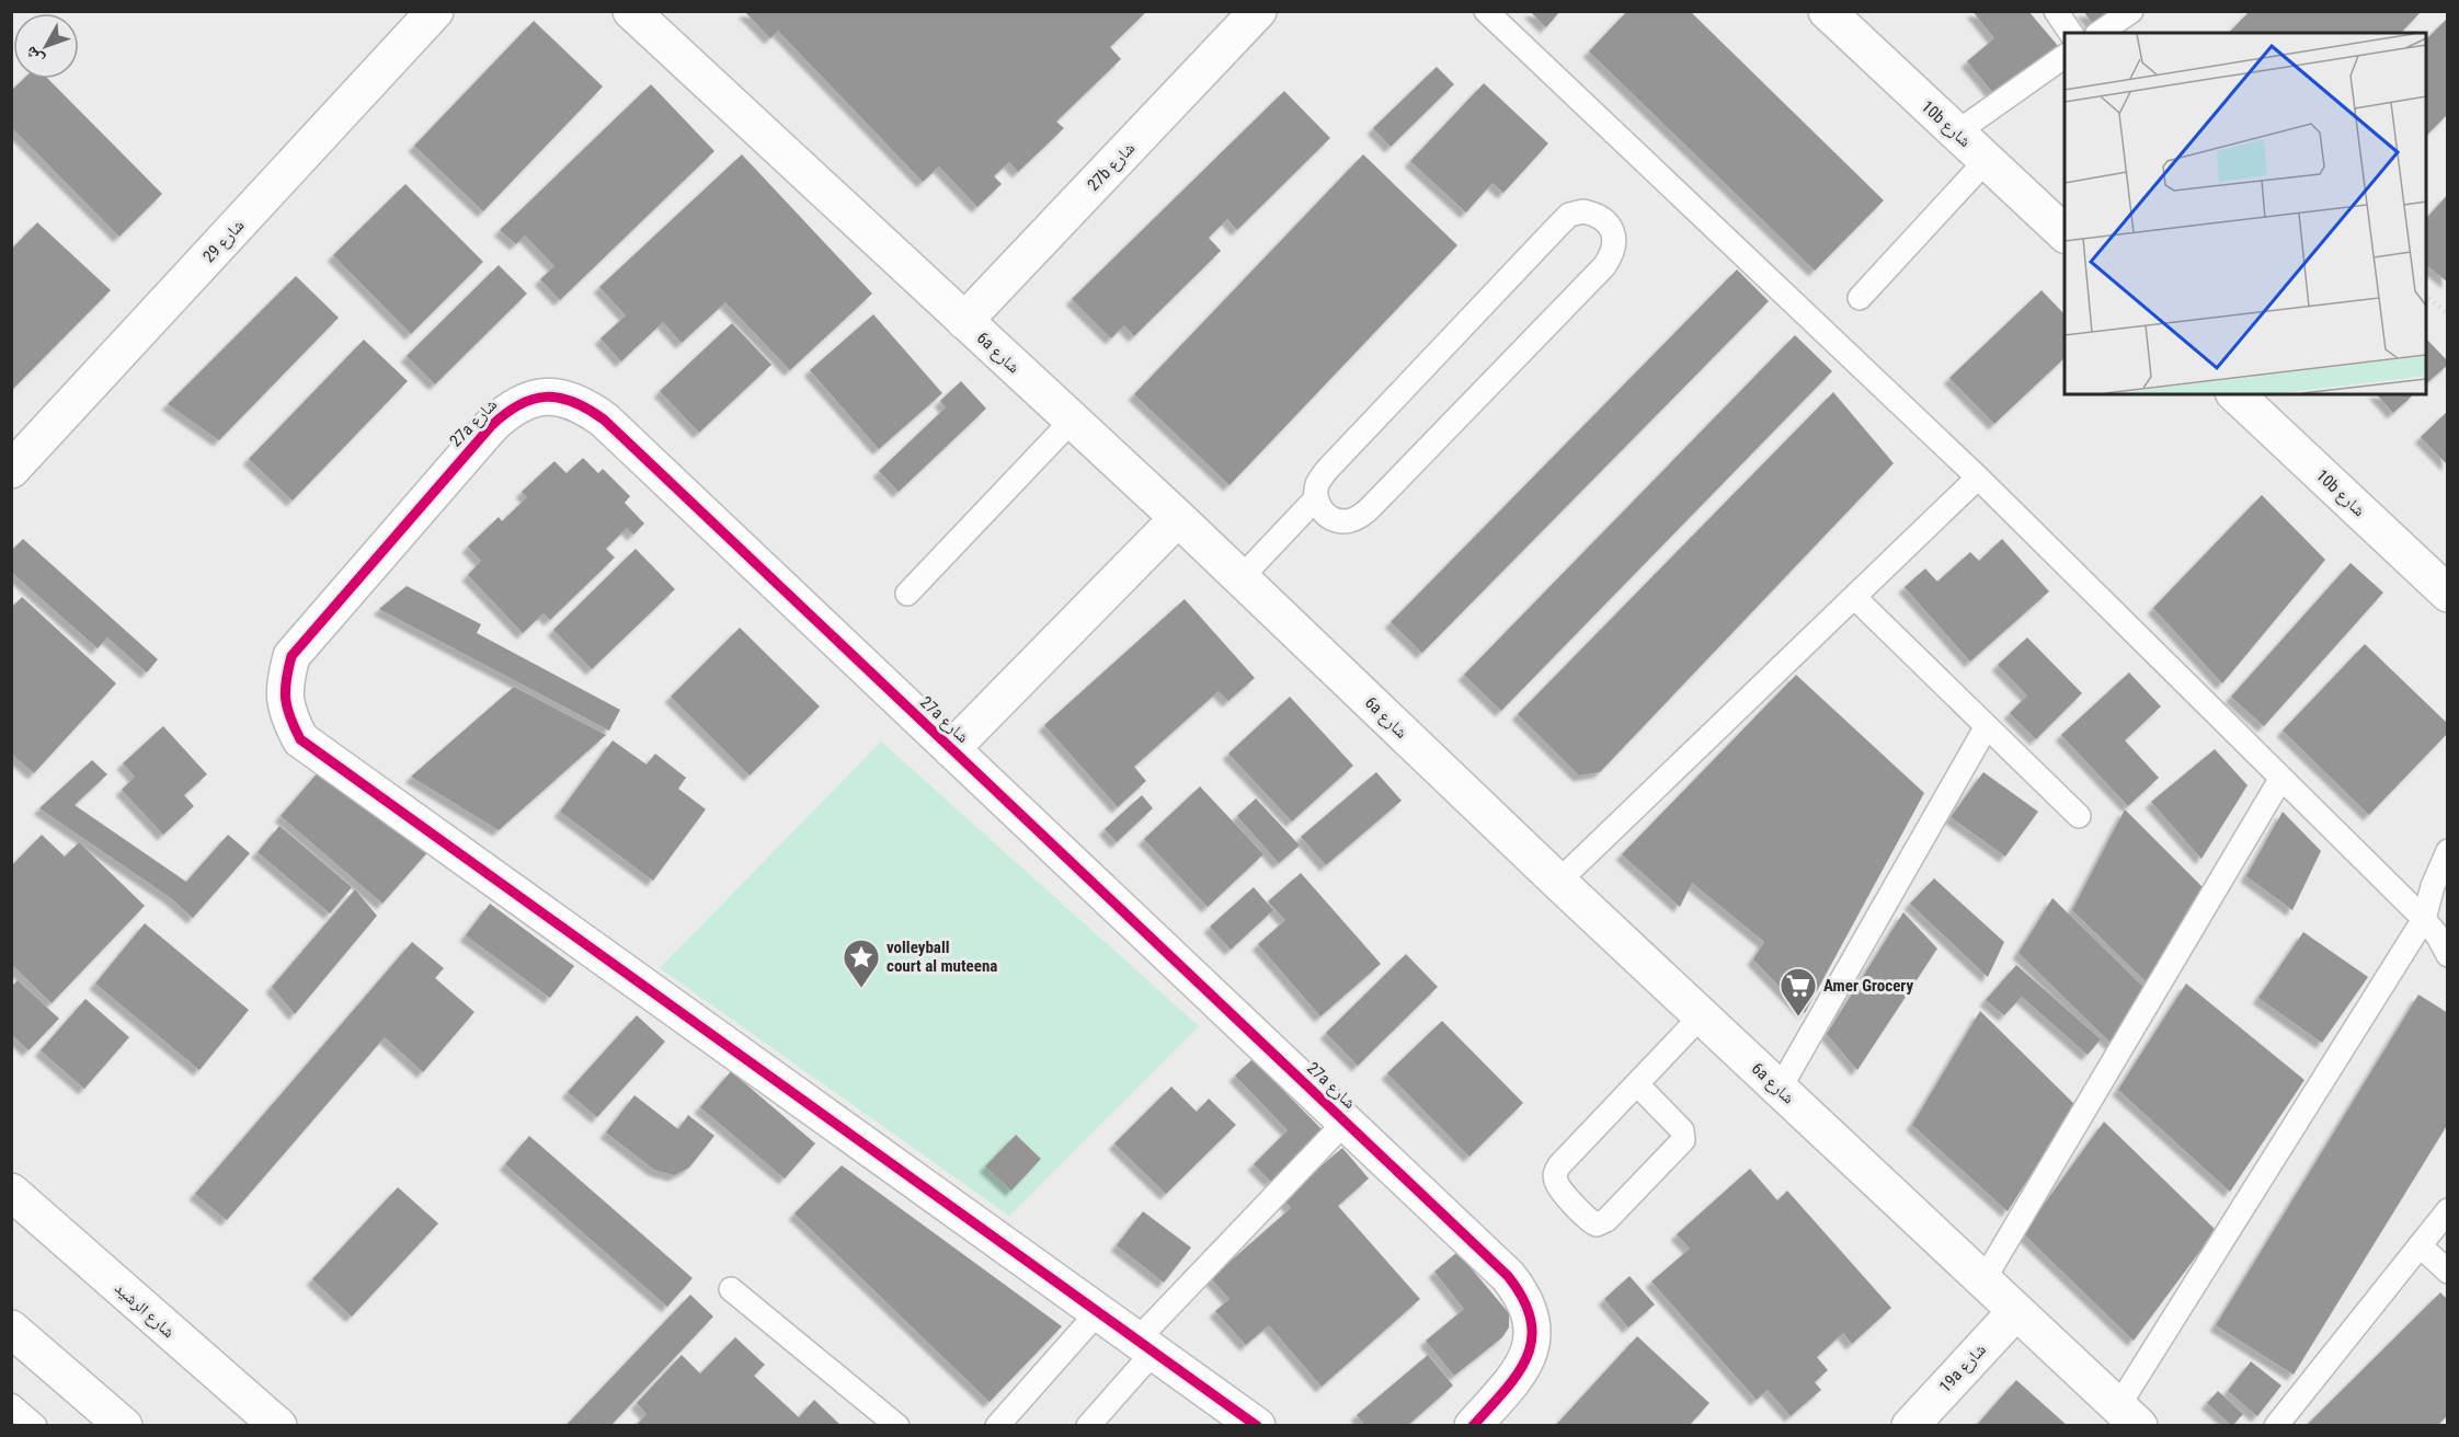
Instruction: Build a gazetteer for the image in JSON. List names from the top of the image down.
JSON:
{
  "streets": {
    "street": [
      "10b شارع",
      "27b شارع",
      "شارع 29",
      "6a شارع",
      "27a شارع",
      "شارع الرشيد",
      "19a شارع"
    ]
  },
  "crossings": [
    ["27b شارع", "6a شارع"],
    ["6a شارع", "27a شارع"],
    ["6a شارع", "19a شارع"]
  ],
  "places": {
    "place": ["volleyball court al muteena"],
    "supermarket": ["Amer Grocery"]
  },
  "north": "bottom left"
}
